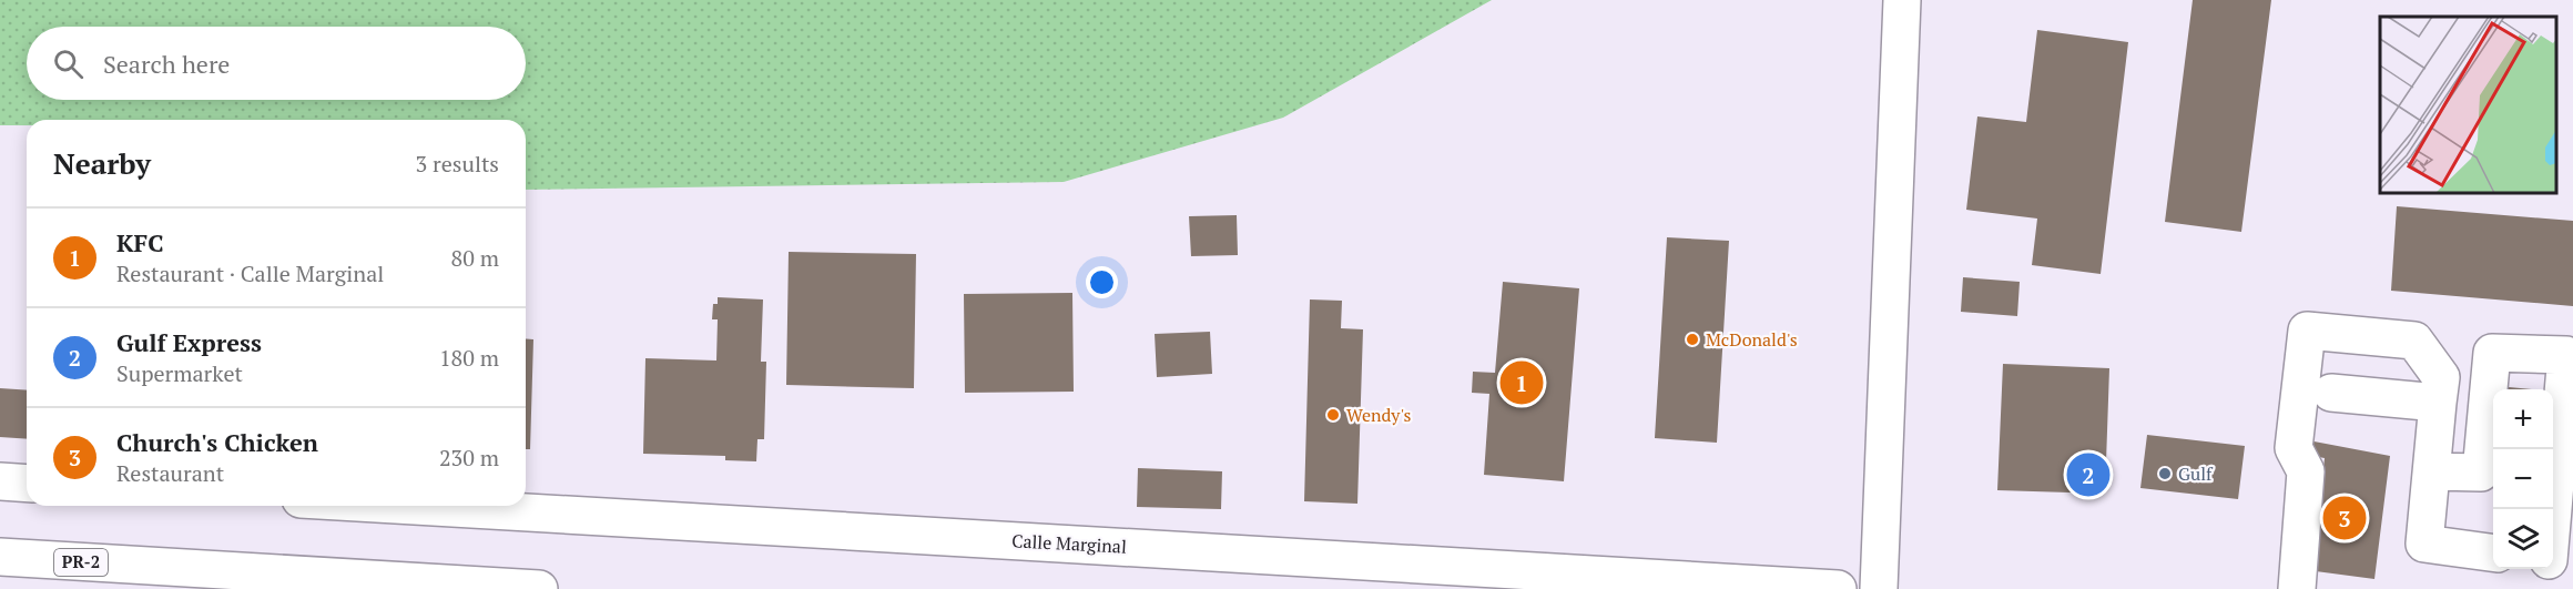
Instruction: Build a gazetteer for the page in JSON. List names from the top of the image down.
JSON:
{
  "streets": {
    "main road": ["Calle Marginal", "PR-2"]
  },
  "places": ["McDonald's", "Wendy's", "Gulf"],
  "page": {
    "search": "Search here",
    "heading": ["Nearby", "3 results"],
    "list": [
      {
        "mark": "1",
        "name": "KFC",
        "note": "Restaurant · Calle Marginal",
        "value": "80 m"
      },
      {
        "mark": "2",
        "name": "Gulf Express",
        "note": "Supermarket",
        "value": "180 m"
      },
      {
        "mark": "3",
        "name": "Church's Chicken",
        "note": "Restaurant",
        "value": "230 m"
      }
    ],
    "pins": ["1", "2", "3"],
    "map_buttons": ["+", "−"]
  }
}
